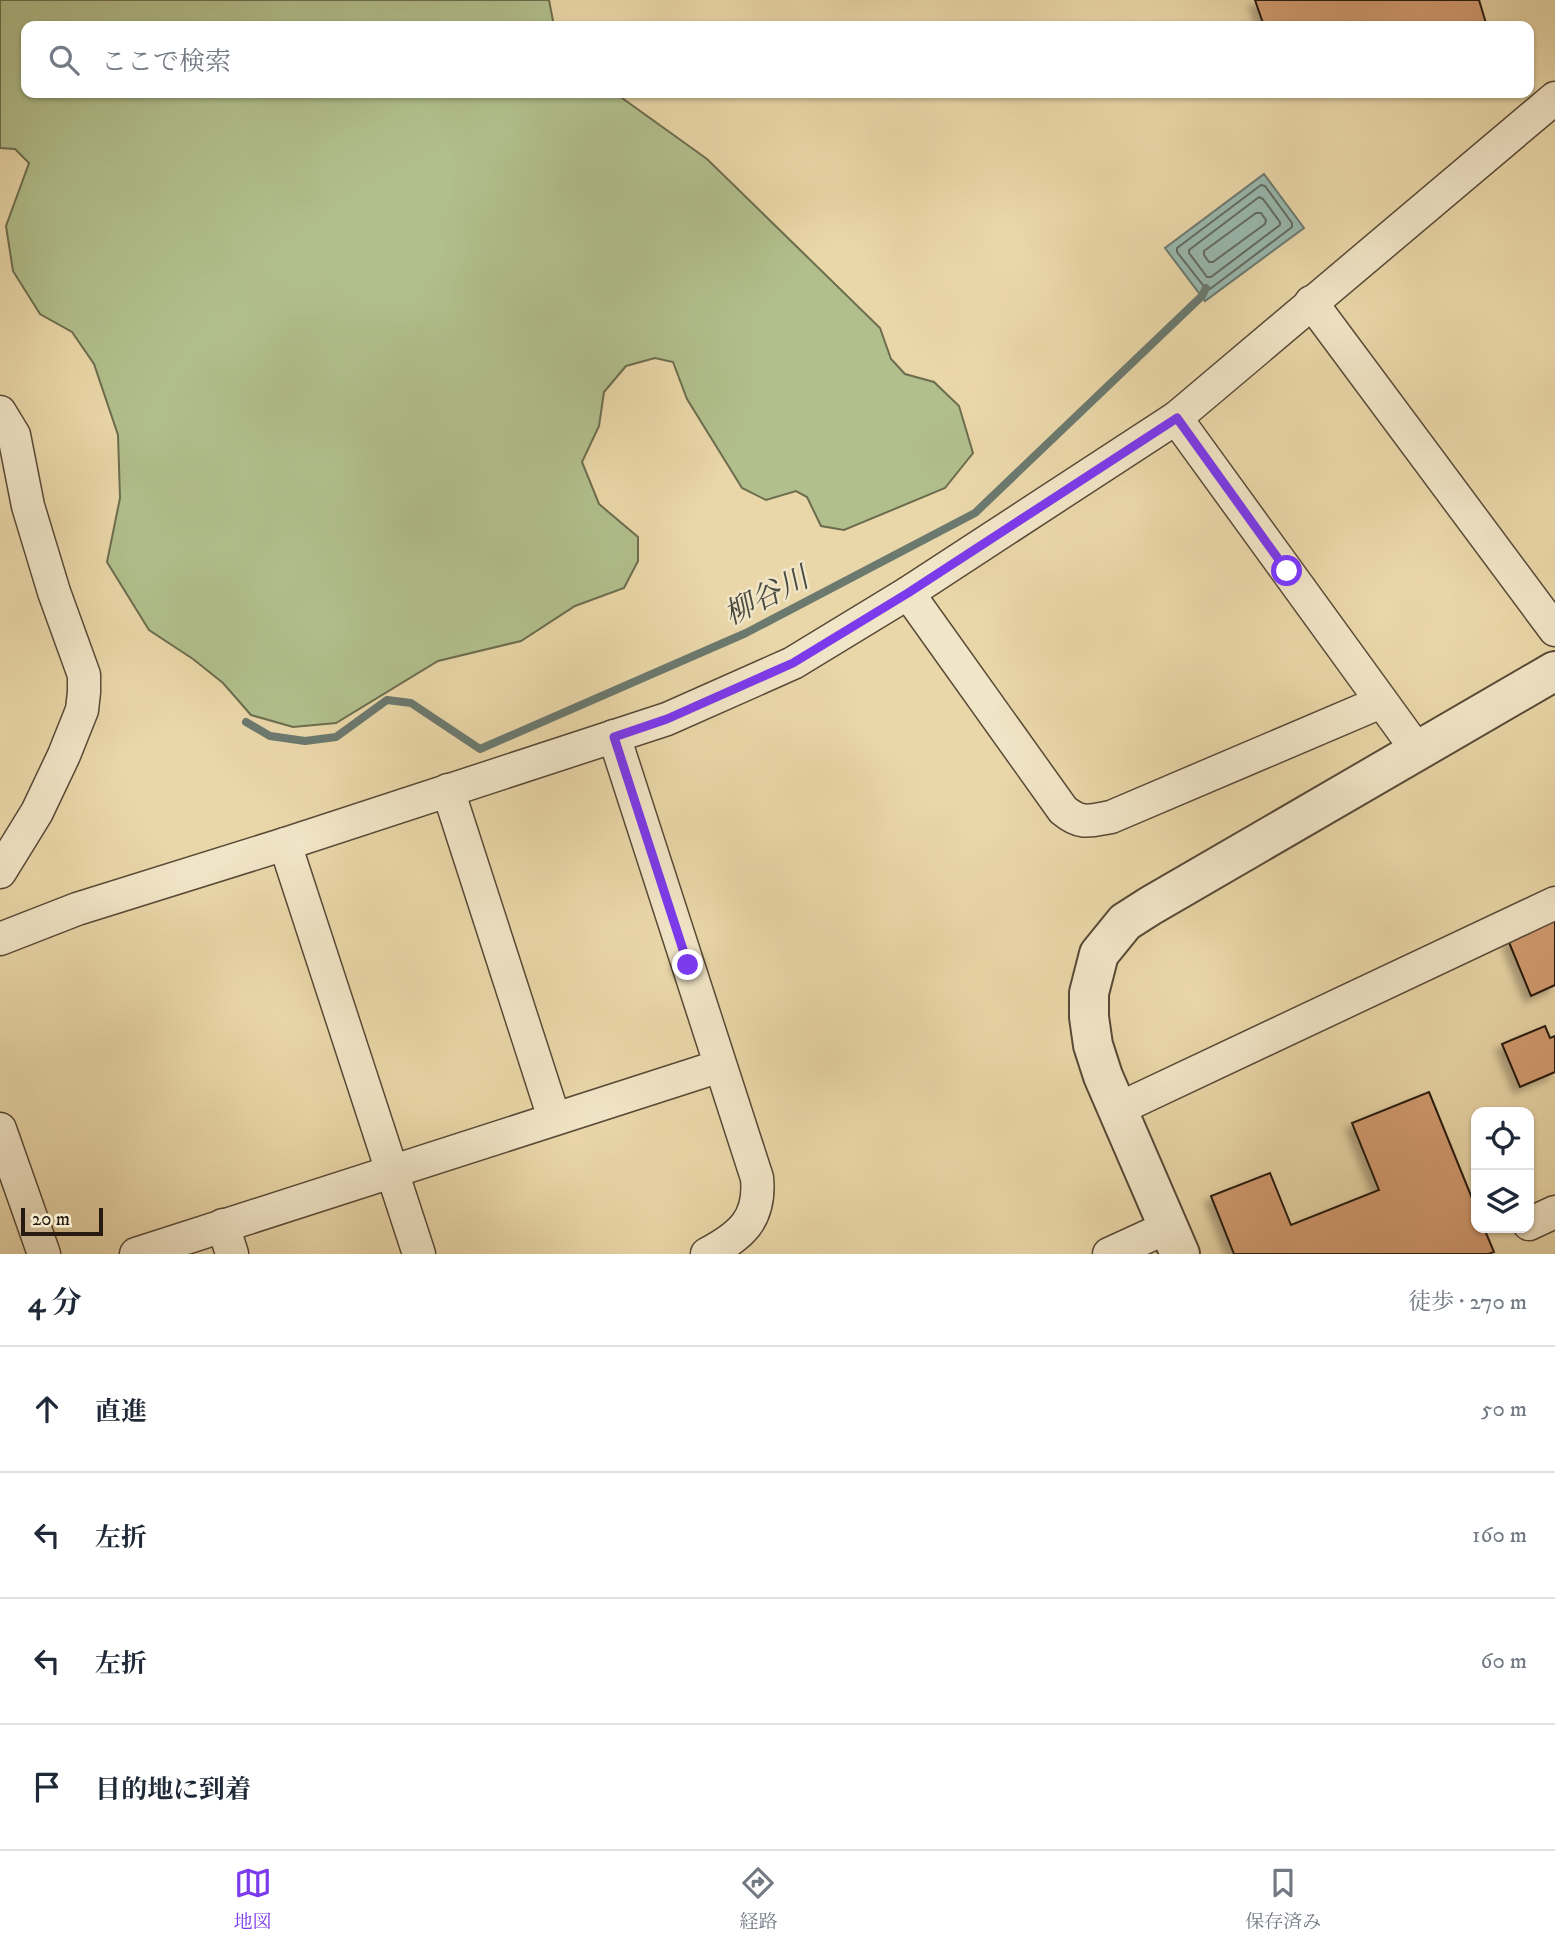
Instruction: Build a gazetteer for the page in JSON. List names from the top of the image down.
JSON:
{
  "water": ["柳谷川"],
  "scale_bar": "20 m",
  "page": {
    "search": "ここで検索",
    "scale": "20 m",
    "heading": ["4 分", "徒歩 · 270 m"],
    "list": [
      ["直進", "50 m"],
      ["左折", "160 m"],
      ["左折", "60 m"],
      "目的地に到着"
    ],
    "nav": ["地図", "経路", "保存済み"]
  }
}
